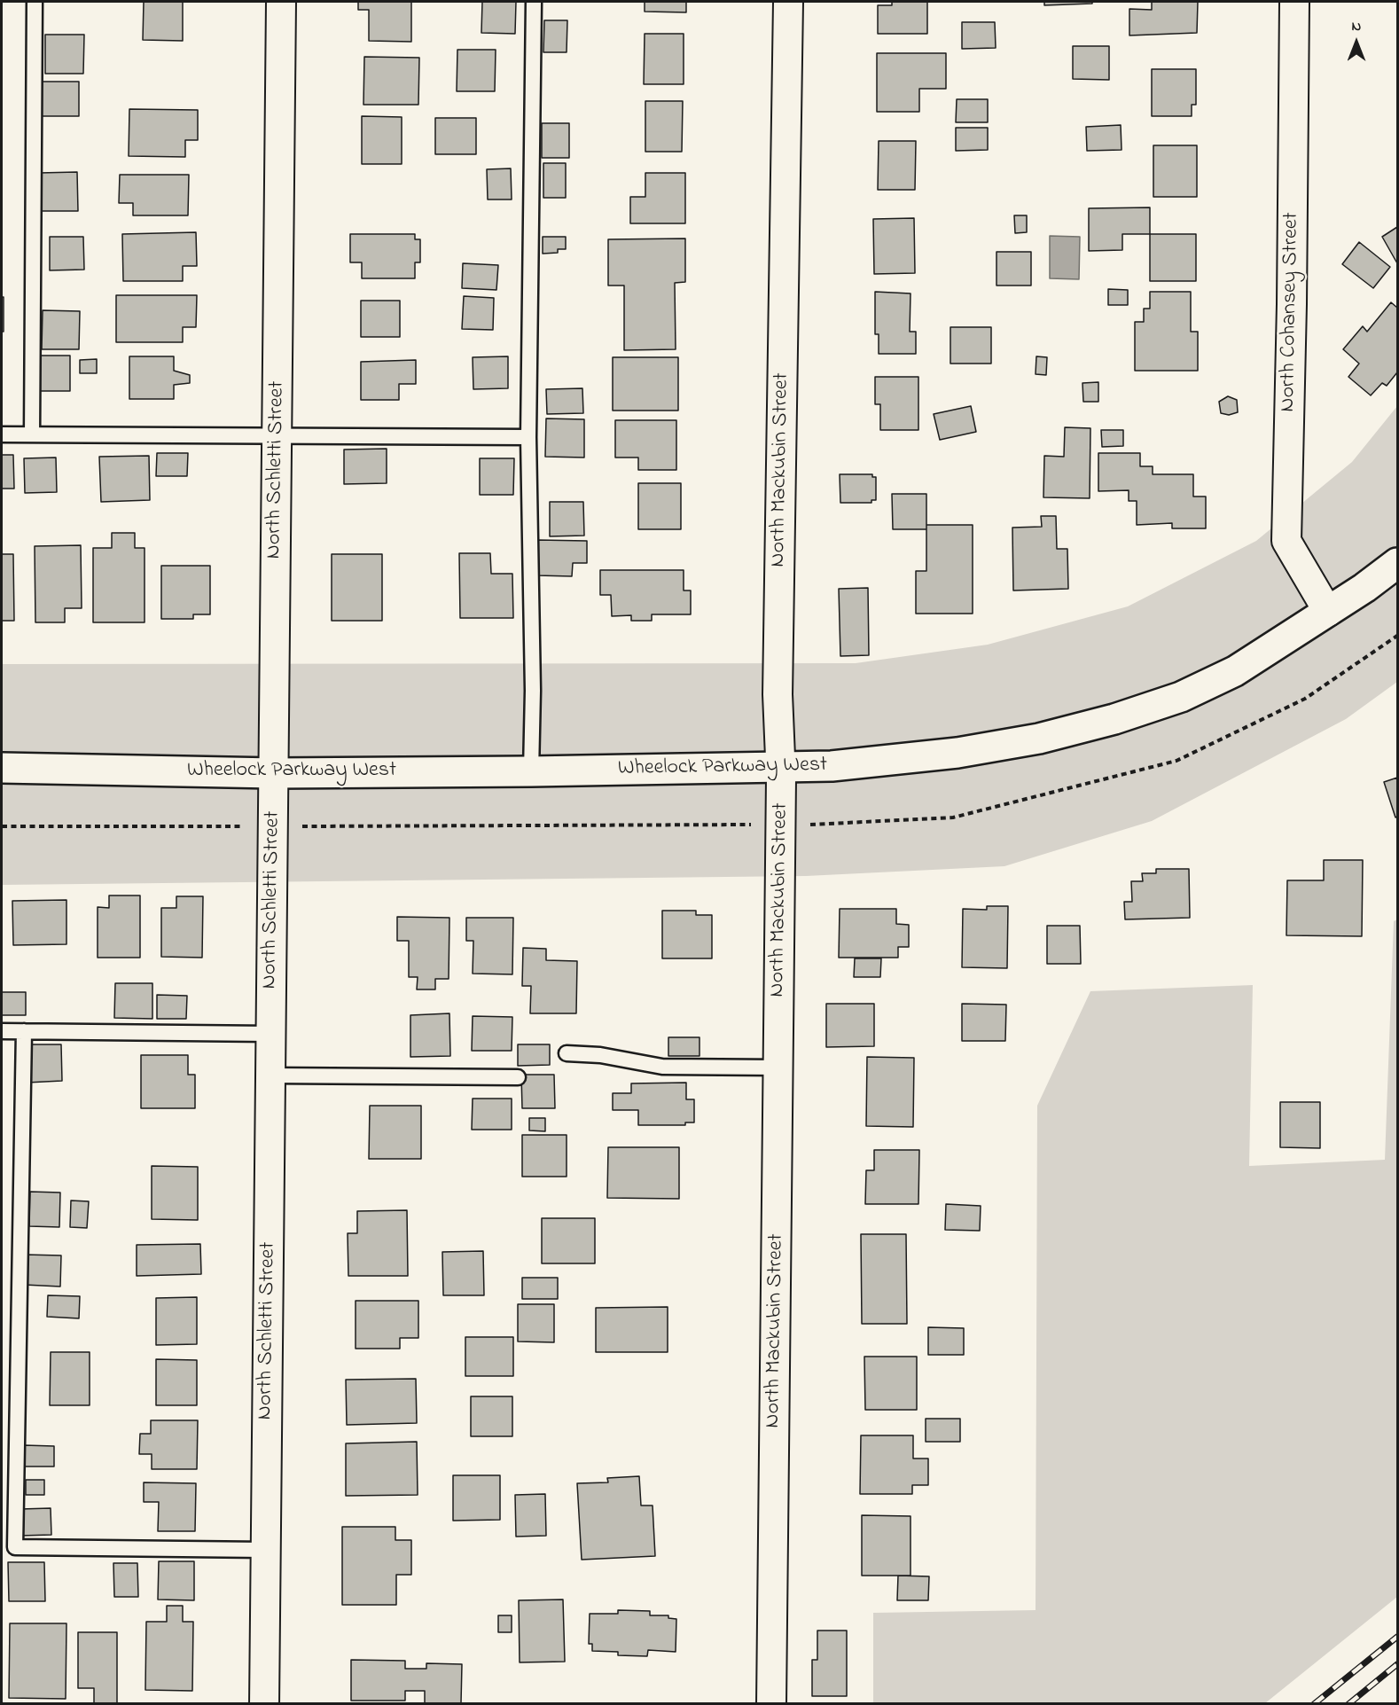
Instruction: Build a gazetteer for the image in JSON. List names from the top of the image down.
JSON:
{
  "streets": {
    "street": [
      "North Cohansey Street",
      "North Schletti Street",
      "North Mackubin Street",
      "Wheelock Parkway West"
    ]
  },
  "crossings": [
    ["North Cohansey Street", "Wheelock Parkway West"],
    ["North Schletti Street", "Wheelock Parkway West"],
    ["North Mackubin Street", "Wheelock Parkway West"]
  ],
  "north": "top"
}
